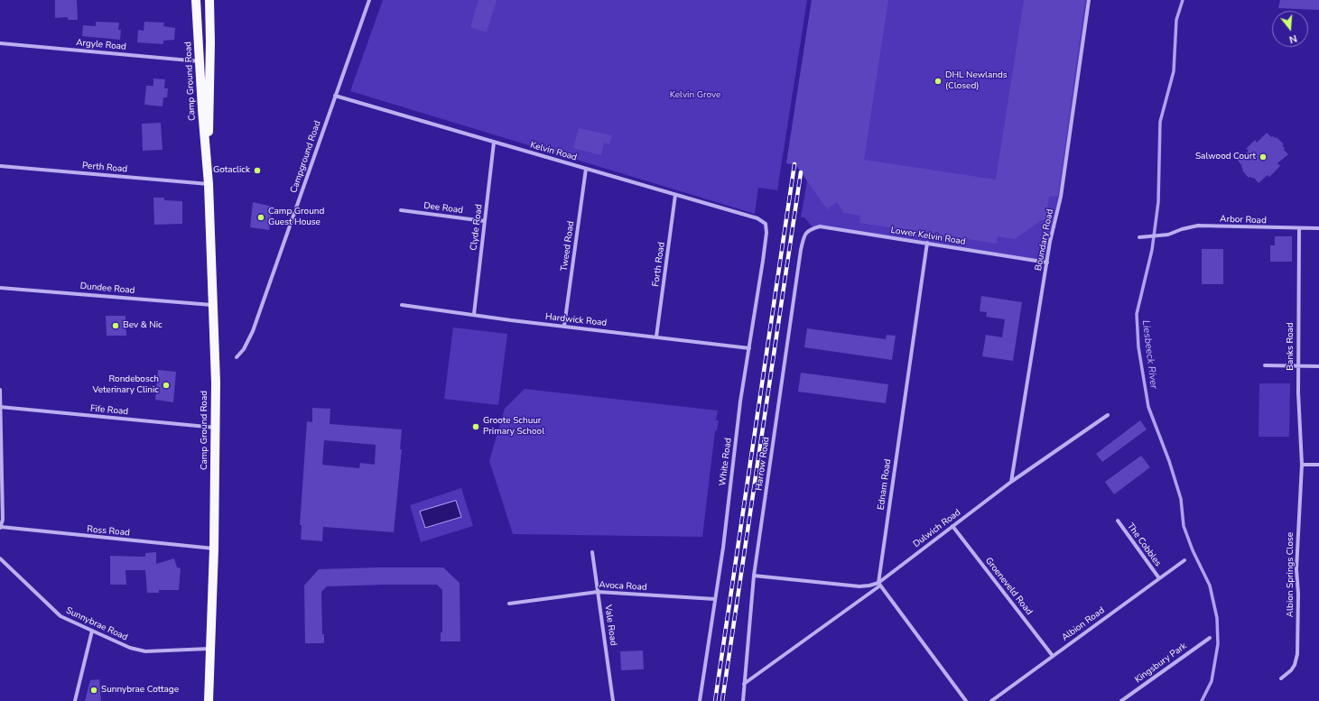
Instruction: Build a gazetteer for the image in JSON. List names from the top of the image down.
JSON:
{
  "streets": {
    "main road": ["Camp Ground Road"],
    "street": [
      "Argyle Road",
      "Kelvin Road",
      "Campground Road",
      "Perth Road",
      "Dee Road",
      "Arbor Road",
      "Clyde Road",
      "Lower Kelvin Road",
      "Boundary Road",
      "Tweed Road",
      "Forth Road",
      "Dundee Road",
      "Hardwick Road",
      "Banks Road",
      "Fife Road",
      "White Road",
      "Harrow Road",
      "Ednam Road",
      "Dulwich Road",
      "Ross Road",
      "The Cobbles",
      "Albion Springs Close",
      "Avoca Road",
      "Groeneveld Road",
      "Sunnybrae Road",
      "Albion Road",
      "Vale Road",
      "Kingsbury Park"
    ]
  },
  "crossings": [
    ["Argyle Road", "Camp Ground Road"],
    ["Camp Ground Road", "Perth Road"],
    ["Camp Ground Road", "Dundee Road"],
    ["Camp Ground Road", "Fife Road"],
    ["Camp Ground Road", "Ross Road"],
    ["Camp Ground Road", "Sunnybrae Road"],
    ["Kelvin Road", "Campground Road"],
    ["Kelvin Road", "Clyde Road"],
    ["Kelvin Road", "Tweed Road"],
    ["Kelvin Road", "Forth Road"],
    ["Kelvin Road", "White Road"],
    ["Dee Road", "Clyde Road"],
    ["Arbor Road", "Banks Road"],
    ["Clyde Road", "Hardwick Road"],
    ["Lower Kelvin Road", "Boundary Road"],
    ["Lower Kelvin Road", "Harrow Road"],
    ["Lower Kelvin Road", "Ednam Road"],
    ["Boundary Road", "Dulwich Road"],
    ["Tweed Road", "Hardwick Road"],
    ["Forth Road", "Hardwick Road"],
    ["Hardwick Road", "White Road"],
    ["Banks Road", "Albion Springs Close"],
    ["White Road", "Avoca Road"],
    ["Harrow Road", "Dulwich Road"],
    ["Ednam Road", "Dulwich Road"],
    ["Dulwich Road", "Groeneveld Road"],
    ["The Cobbles", "Albion Road"],
    ["Avoca Road", "Vale Road"],
    ["Groeneveld Road", "Albion Road"]
  ],
  "water": ["Liesbeeck River"],
  "parks": ["Kelvin Grove"],
  "places": [
    "DHL Newlands (Closed)",
    "Salwood Court",
    "Gotaclick",
    "Camp Ground Guest House",
    "Bev & Nic",
    "Rondebosch Veterinary Clinic",
    "Groote Schuur Primary School",
    "Sunnybrae Cottage"
  ],
  "north": "bottom"
}
